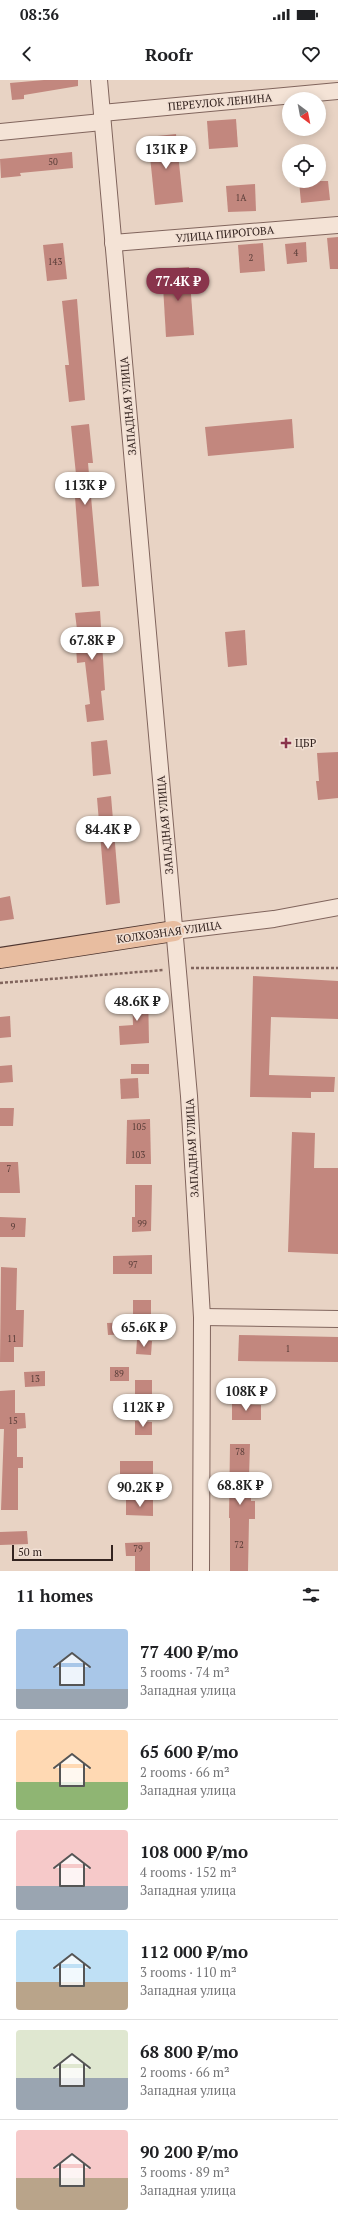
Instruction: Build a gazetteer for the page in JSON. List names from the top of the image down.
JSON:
{
  "streets": {
    "main road": ["КОЛХОЗНАЯ УЛИЦА"],
    "street": ["ПЕРЕУЛОК ЛЕНИНА", "УЛИЦА ПИРОГОВА", "ЗАПАДНАЯ УЛИЦА"]
  },
  "crossings": [
    ["ПЕРЕУЛОК ЛЕНИНА", "ЗАПАДНАЯ УЛИЦА"],
    ["УЛИЦА ПИРОГОВА", "ЗАПАДНАЯ УЛИЦА"],
    ["ЗАПАДНАЯ УЛИЦА", "КОЛХОЗНАЯ УЛИЦА"]
  ],
  "places": {
    "health": ["ЦБР"]
  },
  "house_numbers": [
    "50",
    "1А",
    "4",
    "2",
    "143",
    "105",
    "103",
    "7",
    "99",
    "9",
    "97",
    "11",
    "1",
    "89",
    "13",
    "15",
    "78",
    "72",
    "79"
  ],
  "scale_bar": "50 m",
  "north": "bottom right",
  "page": {
    "status": "08:36",
    "header": "Roofr",
    "price": [
      "131K ₽",
      "77.4K ₽",
      "113K ₽",
      "67.8K ₽",
      "84.4K ₽",
      "48.6K ₽",
      "65.6K ₽",
      "108K ₽",
      "112K ₽",
      "68.8K ₽",
      "90.2K ₽"
    ],
    "scale": "50 m",
    "heading": "11 homes",
    "list": [
      {
        "name": "77 400 ₽/mo",
        "note": "3 rooms · 74 m² · Западная улица"
      },
      {
        "name": "65 600 ₽/mo",
        "note": "2 rooms · 66 m² · Западная улица"
      },
      {
        "name": "108 000 ₽/mo",
        "note": "4 rooms · 152 m² · Западная улица"
      },
      {
        "name": "112 000 ₽/mo",
        "note": "3 rooms · 110 m² · Западная улица"
      },
      {
        "name": "68 800 ₽/mo",
        "note": "2 rooms · 66 m² · Западная улица"
      },
      {
        "name": "90 200 ₽/mo",
        "note": "3 rooms · 89 m² · Западная улица"
      }
    ]
  }
}
